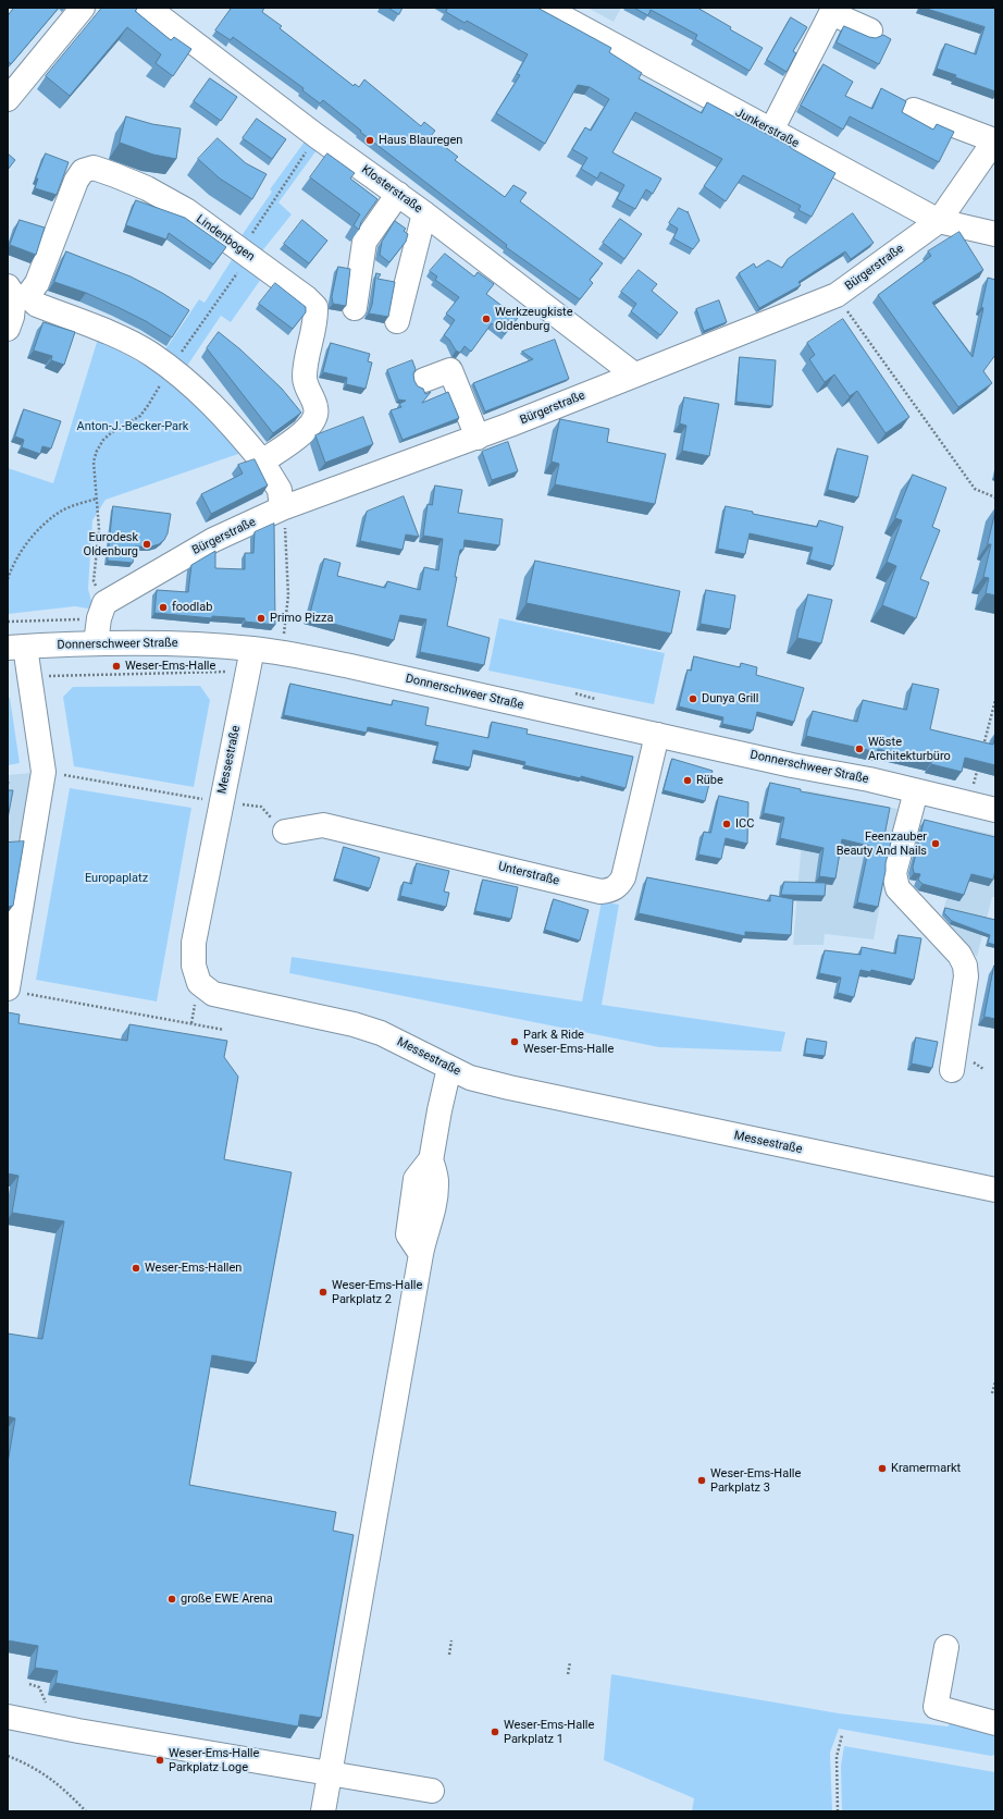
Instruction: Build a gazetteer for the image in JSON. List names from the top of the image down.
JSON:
{
  "streets": {
    "street": [
      "Junkerstraße",
      "Klosterstraße",
      "Lindenbogen",
      "Bürgerstraße",
      "Donnerschweer Straße",
      "Messestraße",
      "Unterstraße"
    ]
  },
  "crossings": [
    ["Junkerstraße", "Bürgerstraße"],
    ["Klosterstraße", "Bürgerstraße"],
    ["Donnerschweer Straße", "Messestraße"],
    ["Donnerschweer Straße", "Unterstraße"]
  ],
  "parks": ["Anton-J.-Becker-Park", "Europaplatz"],
  "places": [
    "Haus Blauregen",
    "Werkzeugkiste Oldenburg",
    "Eurodesk Oldenburg",
    "foodlab",
    "Primo Pizza",
    "Weser-Ems-Halle",
    "Dunya Grill",
    "Wöste Architekturbüro",
    "Rübe",
    "ICC",
    "Feenzauber Beauty And Nails",
    "Park & Ride Weser-Ems-Halle",
    "Weser-Ems-Hallen",
    "Weser-Ems-Halle Parkplatz 2",
    "Kramermarkt",
    "Weser-Ems-Halle Parkplatz 3",
    "große EWE Arena",
    "Weser-Ems-Halle Parkplatz 1",
    "Weser-Ems-Halle Parkplatz Loge"
  ]
}
